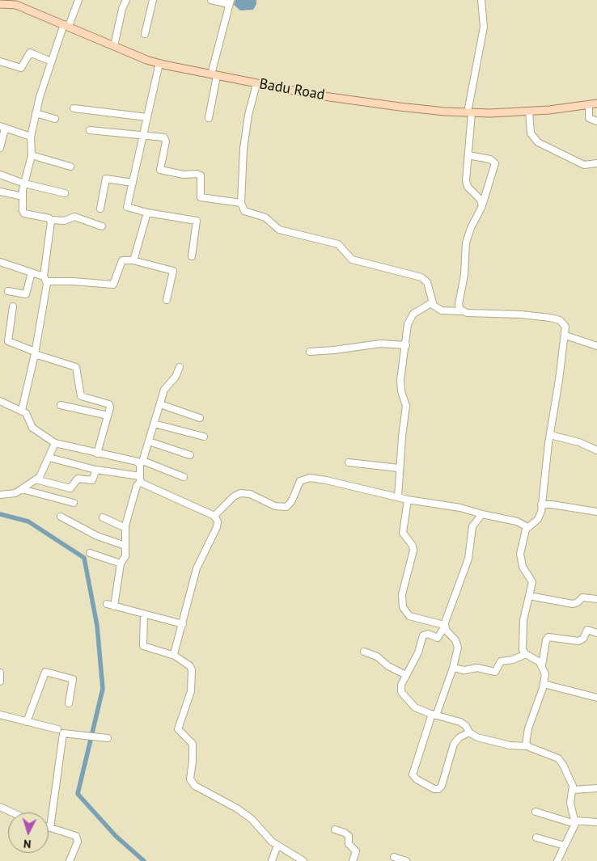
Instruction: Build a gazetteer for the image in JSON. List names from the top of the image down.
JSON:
{
  "streets": {
    "main road": ["Badu Road"]
  },
  "north": "bottom"
}
